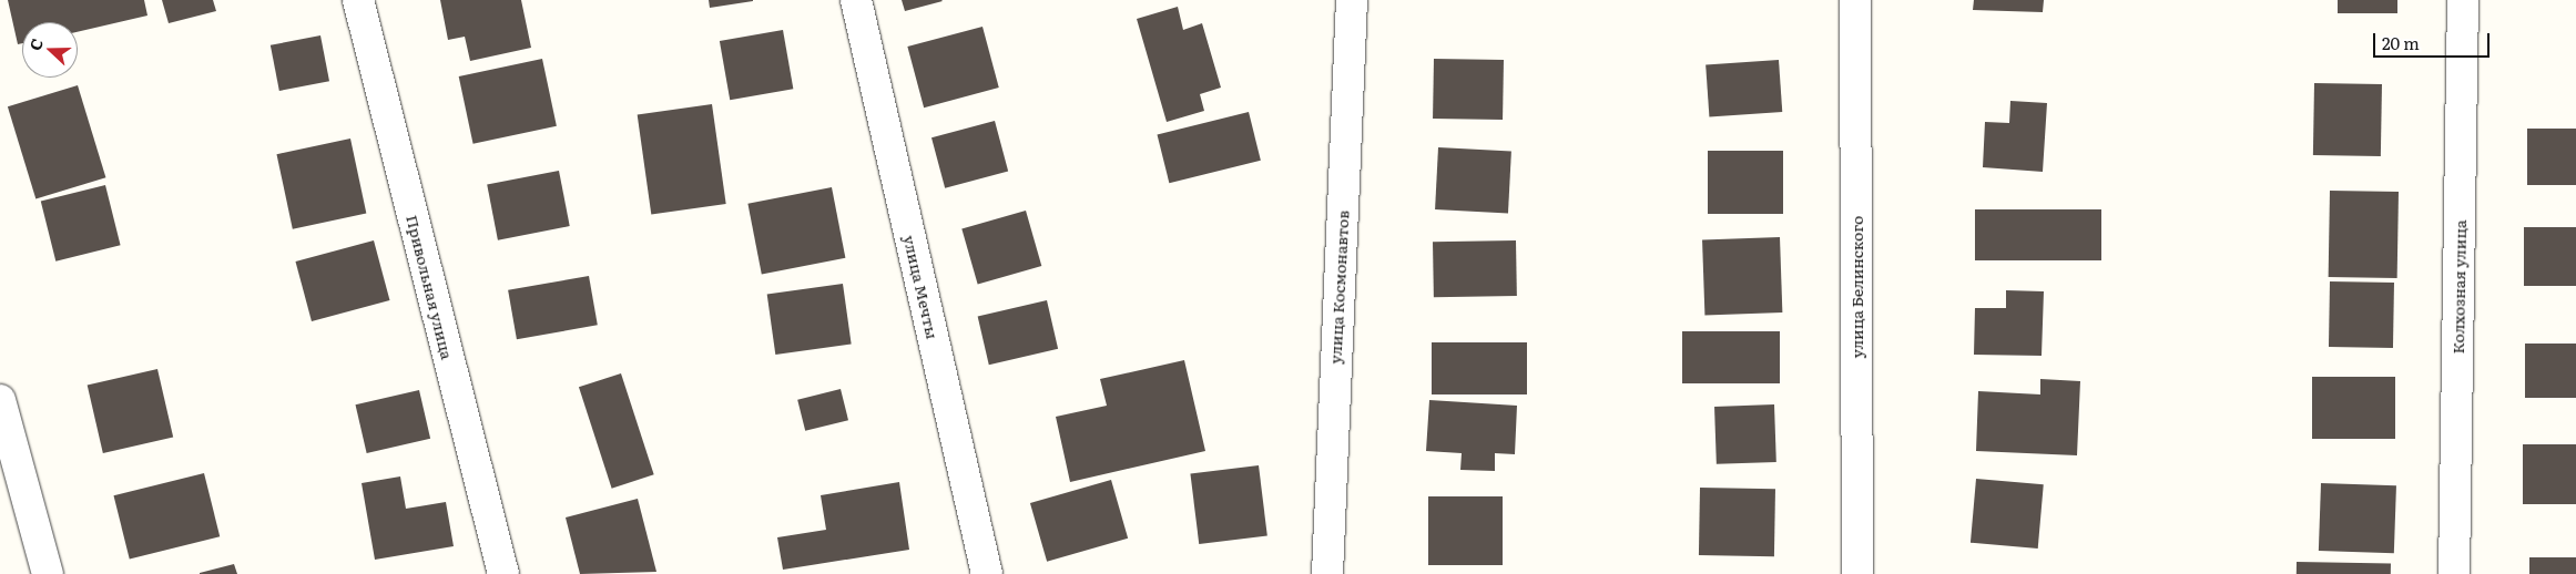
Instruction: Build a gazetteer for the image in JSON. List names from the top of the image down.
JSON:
{
  "streets": {
    "street": [
      "Привольная улица",
      "улица Мечты",
      "улица Космонавтов",
      "улица Белинского",
      "Колхозная улица"
    ]
  },
  "scale_bar": "20 m",
  "north": "left"
}
